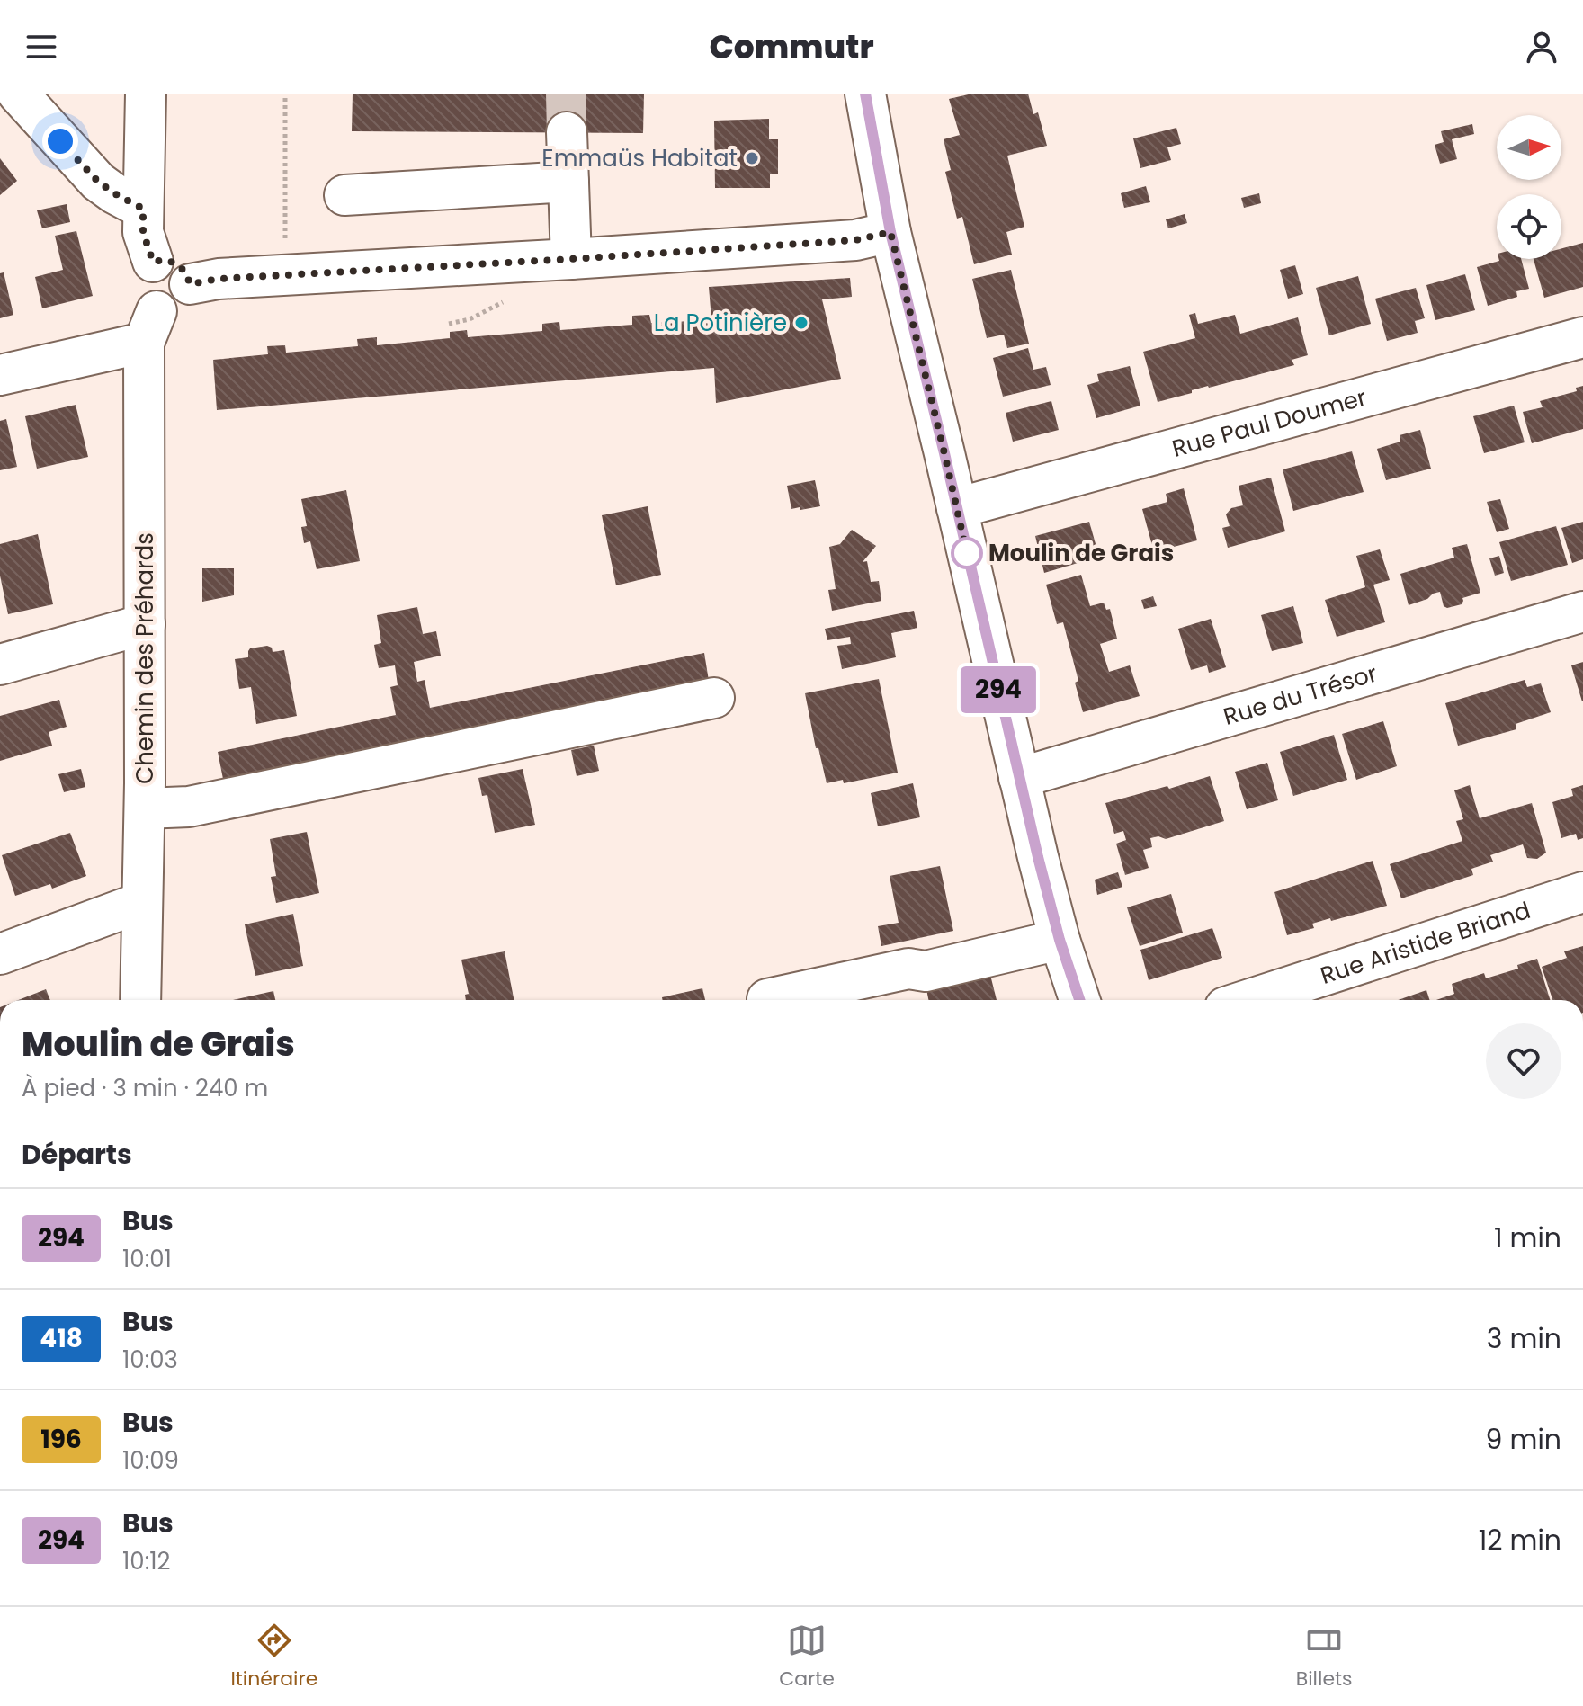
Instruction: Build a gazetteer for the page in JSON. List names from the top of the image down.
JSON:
{
  "streets": {
    "street": [
      "Rue Paul Doumer",
      "Chemin des Préhards",
      "Rue du Trésor",
      "Rue Aristide Briand"
    ]
  },
  "places": ["Emmaüs Habitat", "La Potinière", "Moulin de Grais"],
  "lines": ["bus line 294"],
  "north": "right",
  "page": {
    "header": "Commutr",
    "on_map": "294",
    "heading": [
      ["Moulin de Grais", "À pied · 3 min · 240 m"],
      "Départs"
    ],
    "list": [
      {
        "mark": "294",
        "name": "Bus",
        "note": "10:01",
        "value": "1 min"
      },
      {
        "mark": "418",
        "name": "Bus",
        "note": "10:03",
        "value": "3 min"
      },
      {
        "mark": "196",
        "name": "Bus",
        "note": "10:09",
        "value": "9 min"
      },
      {
        "mark": "294",
        "name": "Bus",
        "note": "10:12",
        "value": "12 min"
      }
    ],
    "tabs": ["Itinéraire", "Carte", "Billets"]
  }
}
